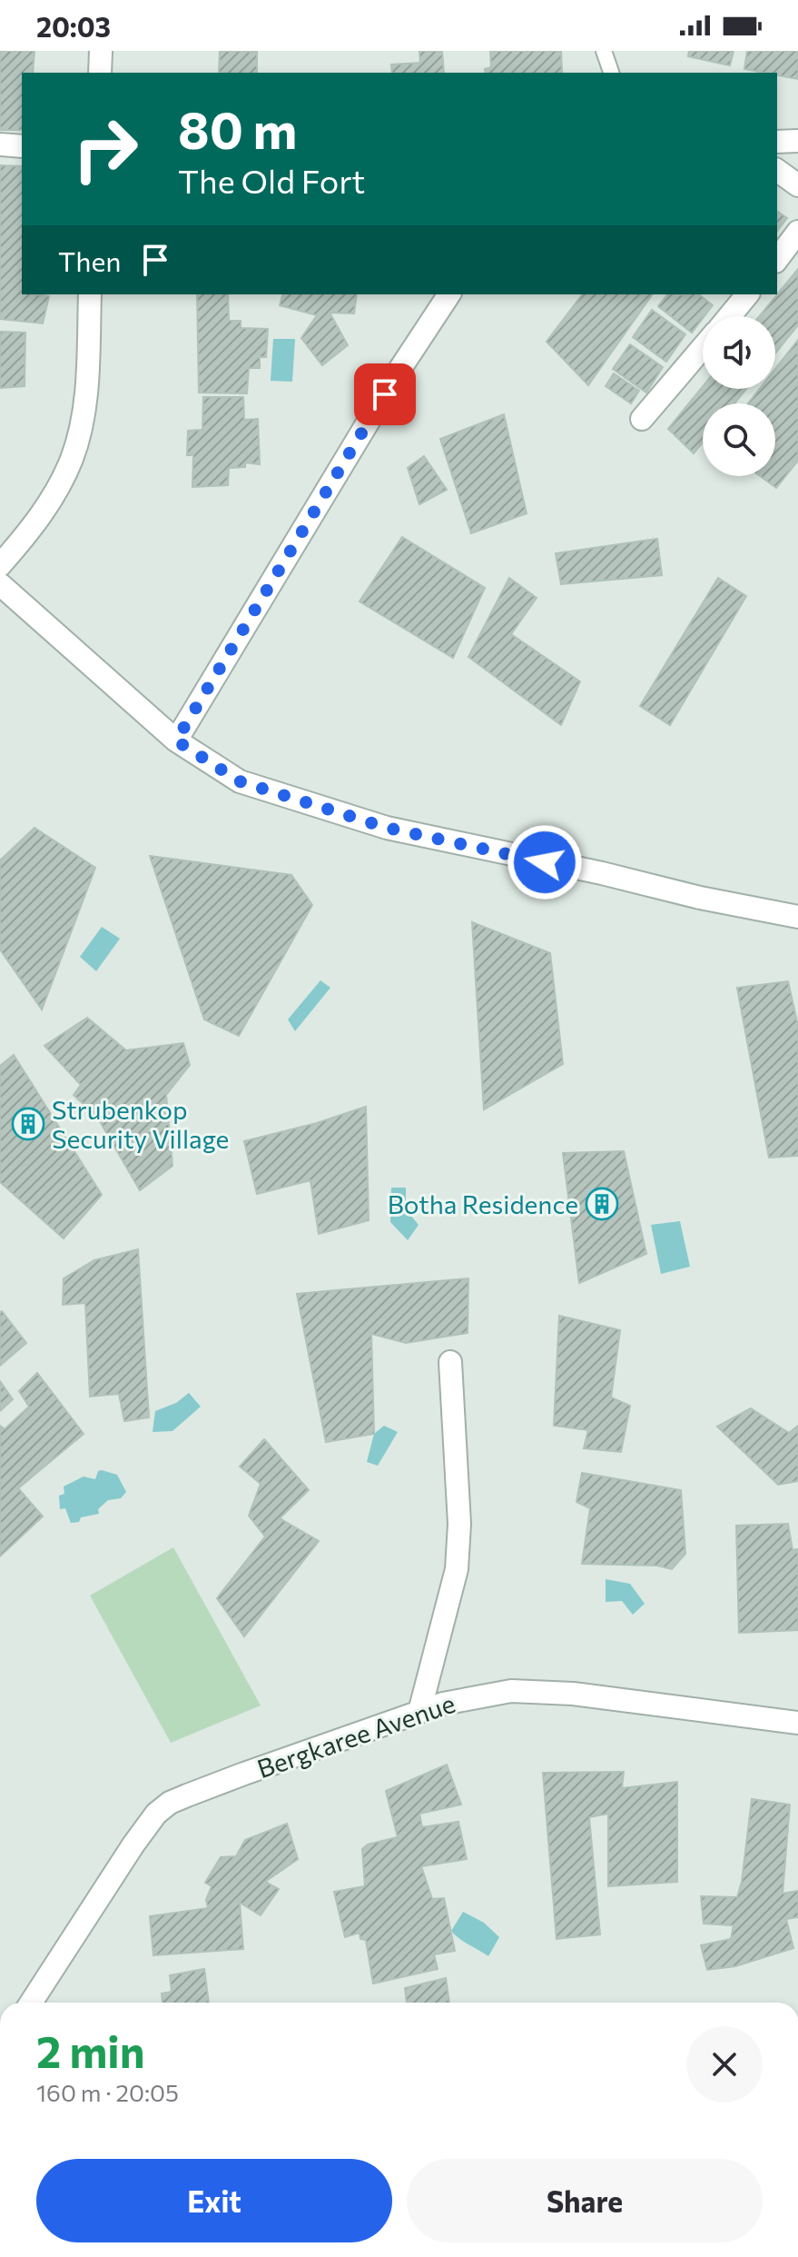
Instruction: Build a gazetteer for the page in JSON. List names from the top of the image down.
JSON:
{
  "streets": {
    "street": ["Bergkaree Avenue"]
  },
  "places": {
    "building": ["Strubenkop Security Village", "Botha Residence"]
  },
  "page": {
    "status": "20:03",
    "turn": ["80 m", "The Old Fort"],
    "then": "Then",
    "heading": ["2 min", "160 m · 20:05"],
    "buttons": ["Exit", "Share"]
  }
}
